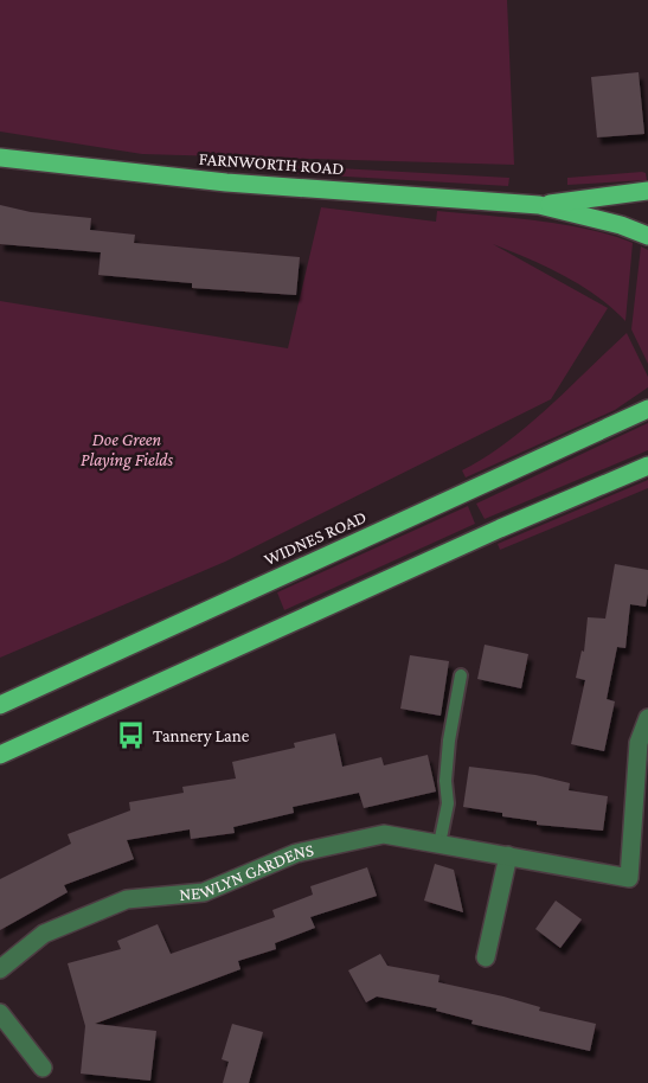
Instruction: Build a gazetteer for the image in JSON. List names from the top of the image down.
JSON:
{
  "streets": {
    "main road": ["FARNWORTH ROAD", "WIDNES ROAD"],
    "street": ["NEWLYN GARDENS"]
  },
  "parks": ["Doe Green Playing Fields"],
  "places": {
    "bus stop": ["Tannery Lane"]
  }
}
